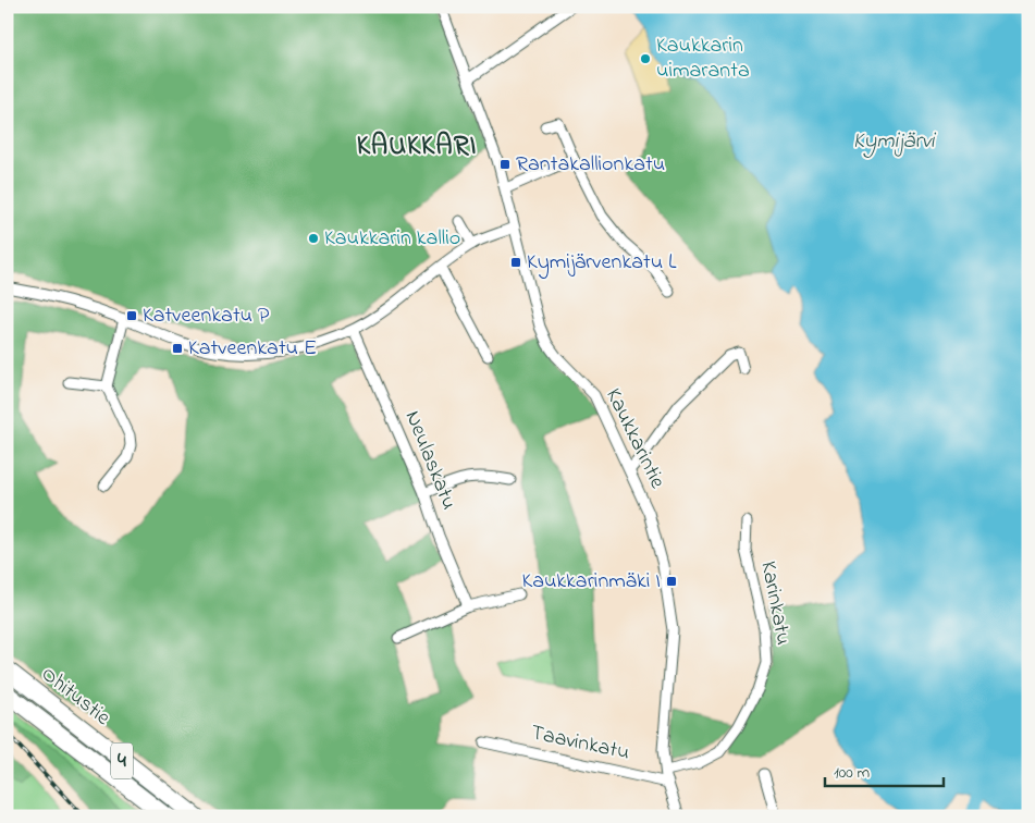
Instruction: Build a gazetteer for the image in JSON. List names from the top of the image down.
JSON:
{
  "streets": {
    "highway": ["Ohitustie", "4"],
    "street": [
      "Kaukkarintie",
      "Neulaskatu",
      "Karinkatu",
      "Taavinkatu"
    ]
  },
  "crossings": [
    ["Kaukkarintie", "Karinkatu"],
    ["Kaukkarintie", "Taavinkatu"]
  ],
  "districts": ["KAUKKARI"],
  "water": ["Kymijärvi"],
  "places": {
    "other": ["Kaukkarin uimaranta", "Kaukkarin kallio"],
    "transit": [
      "Rantakallionkatu",
      "Kymijärvenkatu L",
      "Katveenkatu P",
      "Katveenkatu E",
      "Kaukkarinmäki I"
    ]
  },
  "scale_bar": "100 m"
}
